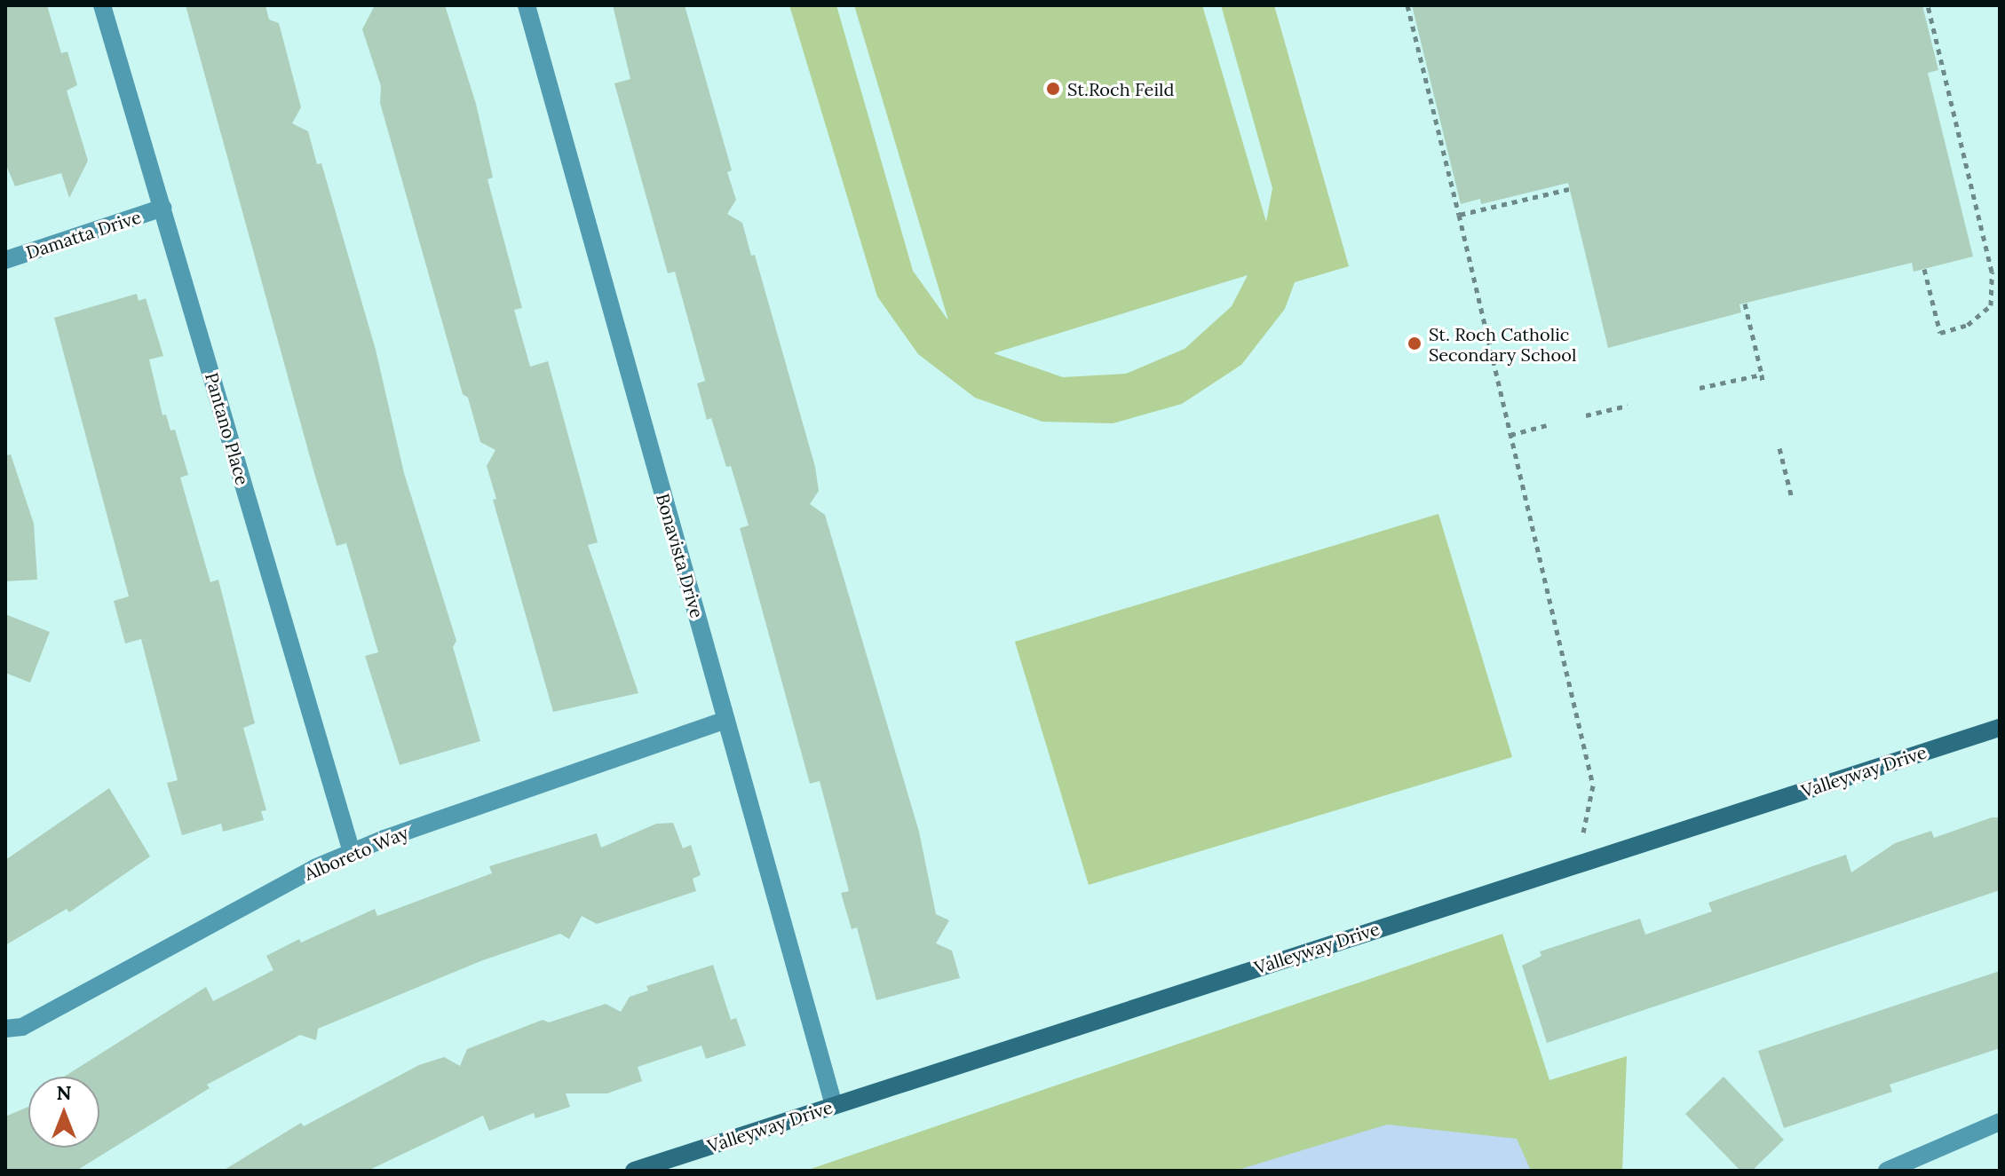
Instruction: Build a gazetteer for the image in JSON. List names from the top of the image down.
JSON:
{
  "streets": {
    "street": [
      "Damatta Drive",
      "Pantano Place",
      "Bonavista Drive",
      "Valleyway Drive",
      "Alboreto Way"
    ]
  },
  "crossings": [
    ["Damatta Drive", "Pantano Place"],
    ["Pantano Place", "Alboreto Way"],
    ["Bonavista Drive", "Valleyway Drive"],
    ["Bonavista Drive", "Alboreto Way"]
  ],
  "places": ["St.Roch Feild", "St. Roch Catholic Secondary School"],
  "north": "top"
}
